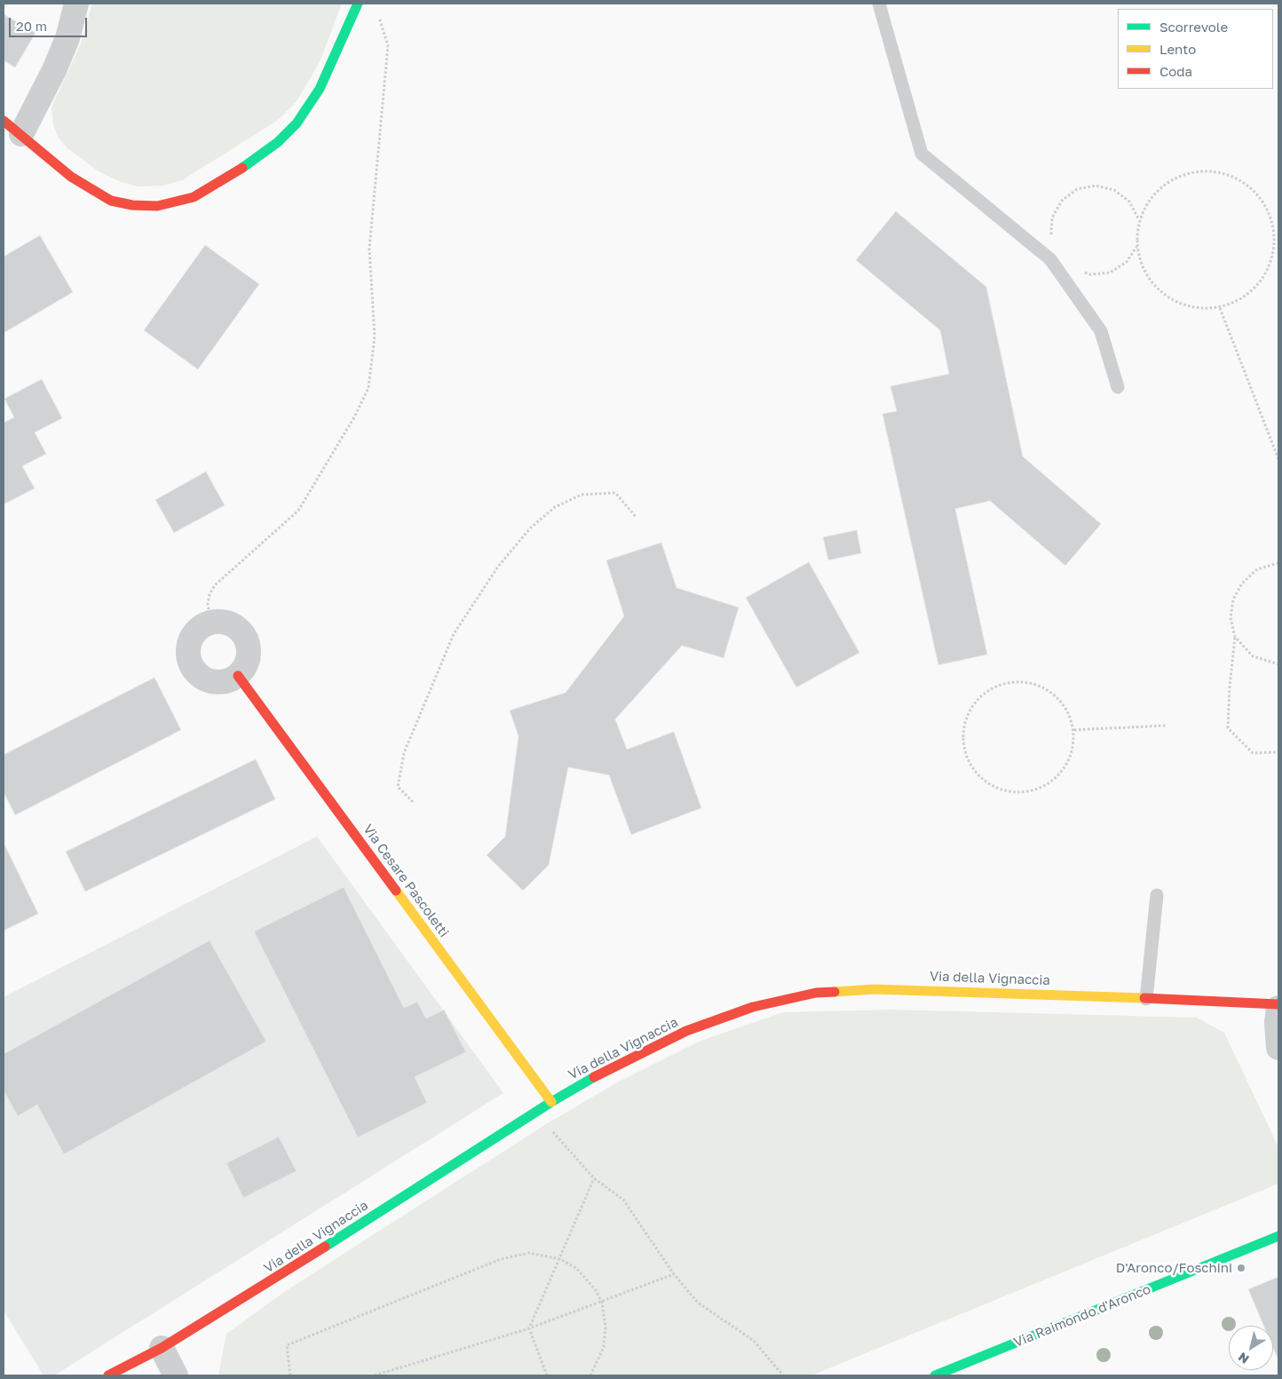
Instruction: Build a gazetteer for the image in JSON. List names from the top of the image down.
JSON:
{
  "streets": {
    "street": ["Via Cesare Pascoletti", "Via della Vignaccia", "Via Raimondo d'Aronco"]
  },
  "crossings": [
    ["Via Cesare Pascoletti", "Via della Vignaccia"]
  ],
  "places": ["D'Aronco/Foschini"],
  "legend": ["Scorrevole", "Lento", "Coda"],
  "scale_bar": "20 m",
  "north": "bottom left"
}
